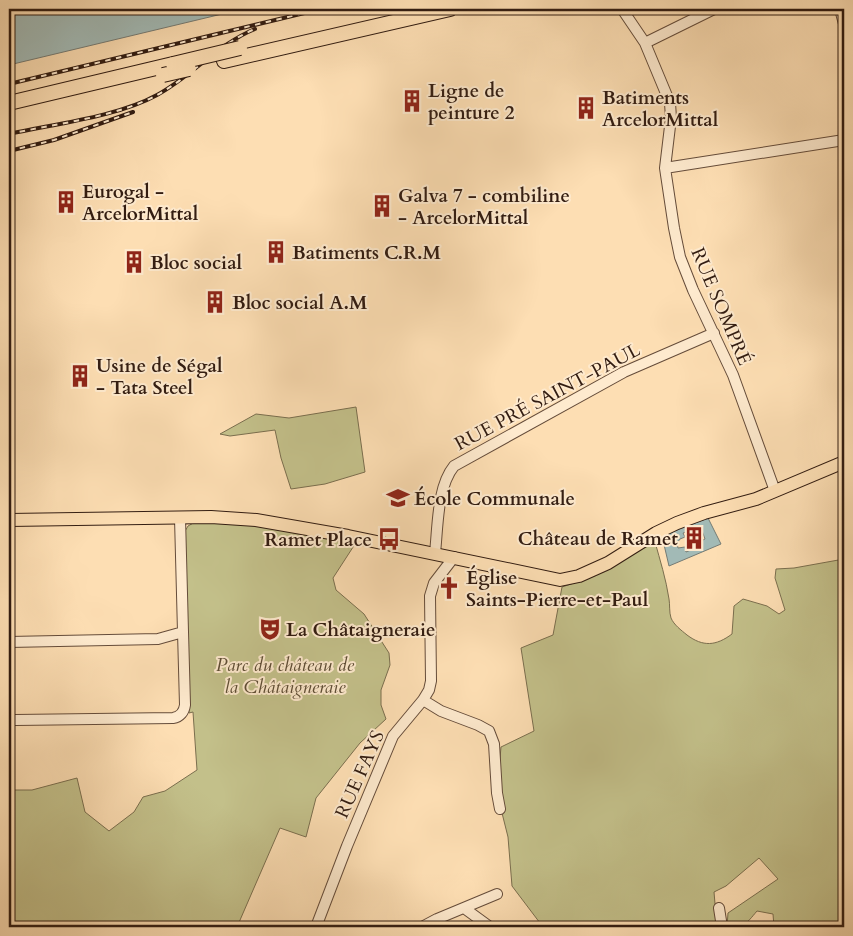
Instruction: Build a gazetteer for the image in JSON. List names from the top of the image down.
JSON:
{
  "streets": {
    "street": ["RUE SOMPRÉ", "RUE PRÉ SAINT-PAUL", "RUE FAYS"]
  },
  "crossings": [
    ["RUE SOMPRÉ", "RUE PRÉ SAINT-PAUL"]
  ],
  "parks": ["Parc du château de la Châtaigneraie"],
  "places": {
    "building": [
      "Ligne de peinture 2",
      "Batiments ArcelorMittal",
      "Eurogal - ArcelorMittal",
      "Galva 7 - combiline - ArcelorMittal",
      "Batiments C.R.M",
      "Bloc social",
      "Bloc social A.M",
      "Usine de Ségal - Tata Steel",
      "Château de Ramet"
    ],
    "school or university": ["École Communale"],
    "bus stop": ["Ramet Place"],
    "church": ["Église Saints-Pierre-et-Paul"],
    "theatre": ["La Châtaigneraie"]
  }
}
